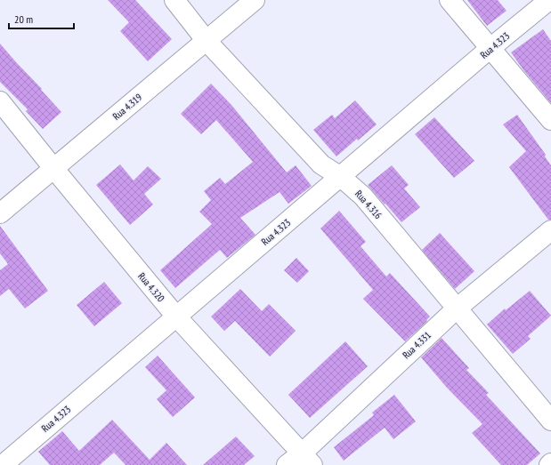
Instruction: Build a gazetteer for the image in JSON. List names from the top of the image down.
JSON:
{
  "streets": {
    "street": [
      "Rua 4.323",
      "Rua 4.319",
      "Rua 4.316",
      "Rua 4.320",
      "Rua 4.331"
    ]
  },
  "crossings": [
    ["Rua 4.323", "Rua 4.316"],
    ["Rua 4.323", "Rua 4.320"],
    ["Rua 4.319", "Rua 4.316"],
    ["Rua 4.319", "Rua 4.320"],
    ["Rua 4.316", "Rua 4.331"],
    ["Rua 4.320", "Rua 4.331"]
  ],
  "scale_bar": "20 m"
}
